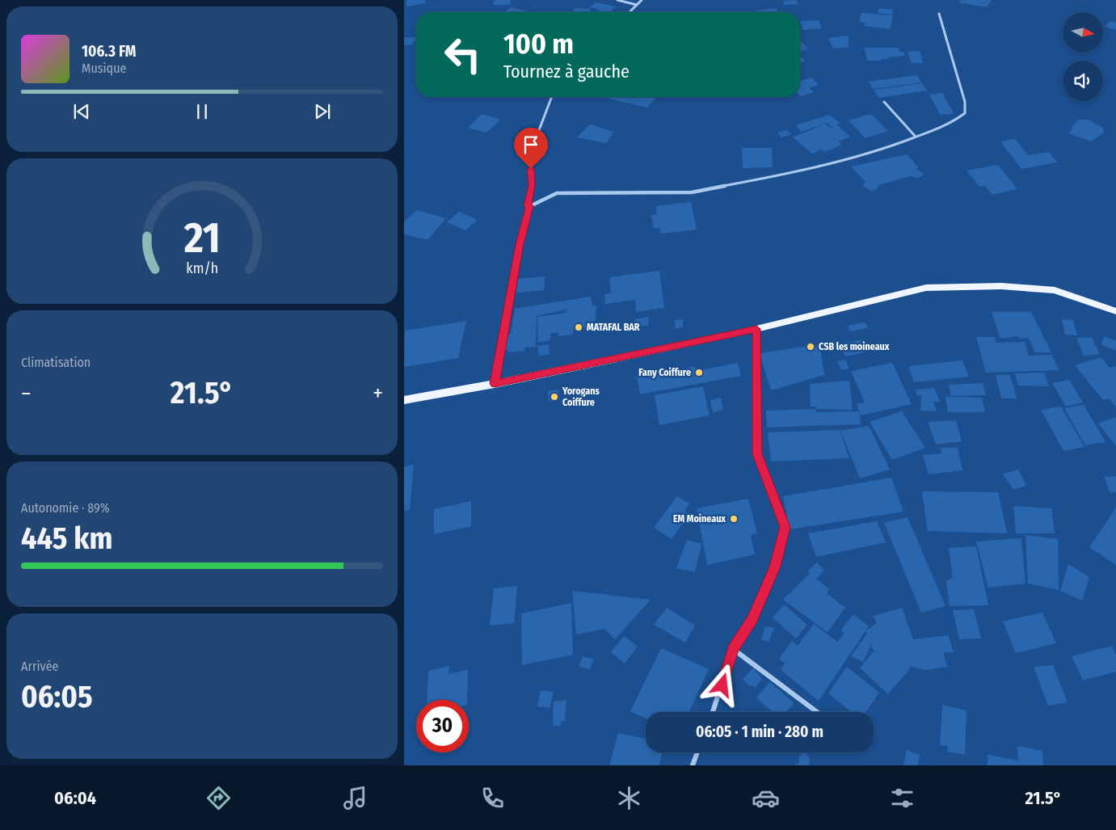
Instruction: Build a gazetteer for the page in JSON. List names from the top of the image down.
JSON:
{
  "places": [
    "MATAFAL BAR",
    "CSB les moineaux",
    "Fany Coiffure",
    "Yorogans Coiffure",
    "EM Moineaux"
  ],
  "north": "right",
  "page": {
    "turn": ["100 m", "Tournez à gauche"],
    "song": ["106.3 FM", "Musique"],
    "tile": [
      "Climatisation",
      ["Autonomie · 89%", "445 km"],
      ["Arrivée", "06:05"]
    ],
    "heat": ["−", "21.5°", "+"],
    "limit": "30",
    "trip": "06:05 · 1 min · 280 m",
    "tabs": ["06:04", "21.5°"],
    "gauge": ["21", "km/h"]
  }
}
